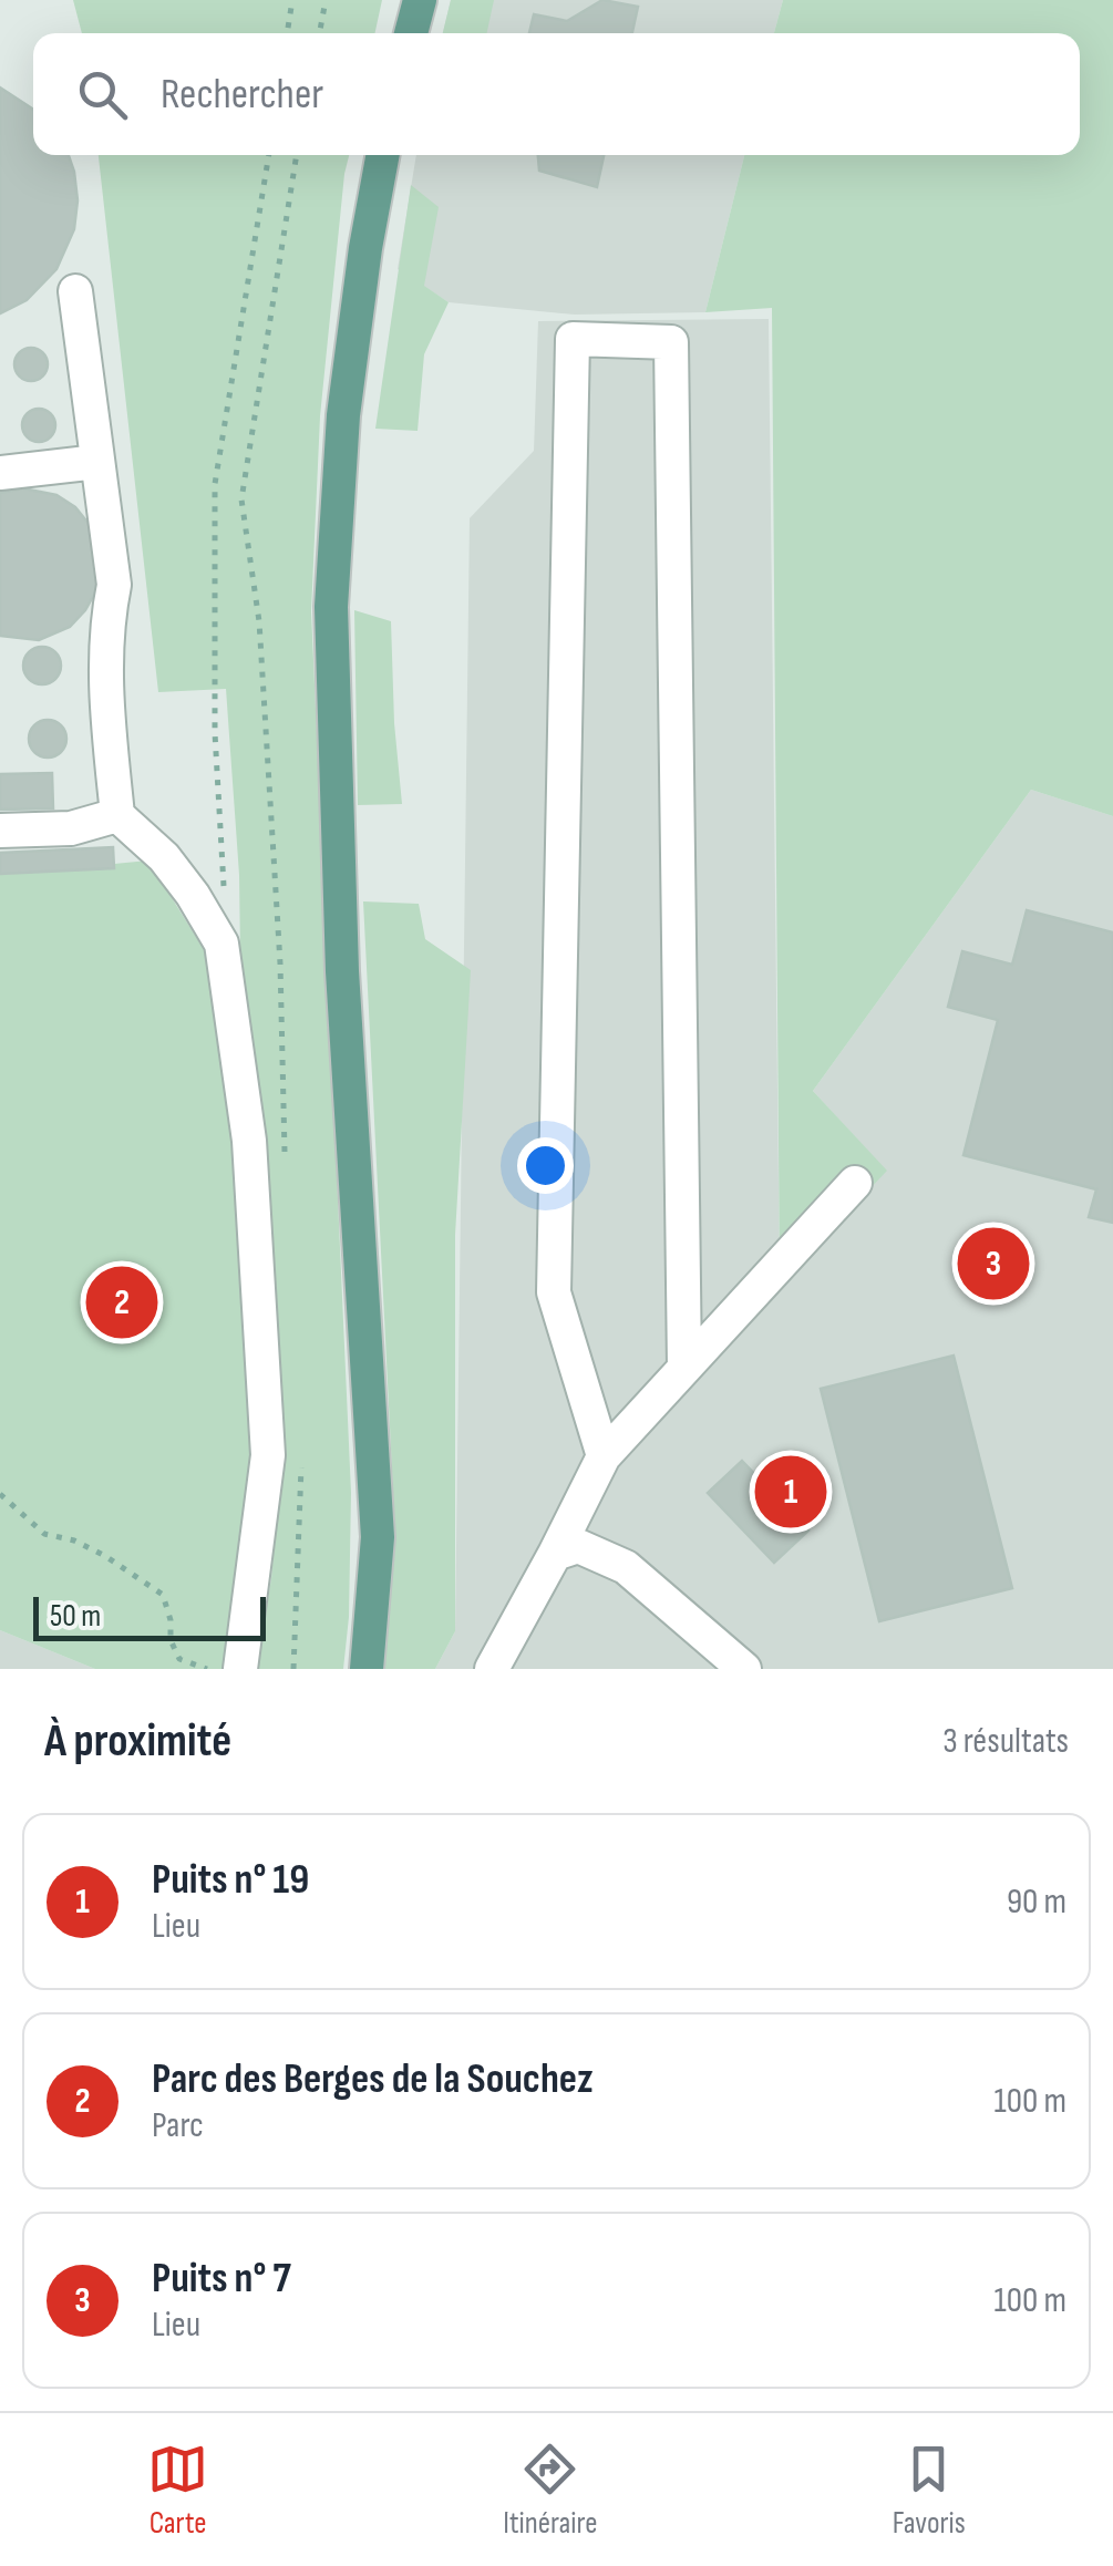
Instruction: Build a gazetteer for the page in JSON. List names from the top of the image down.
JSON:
{
  "scale_bar": "50 m",
  "page": {
    "search": "Rechercher",
    "pins": ["3", "2", "1"],
    "scale": "50 m",
    "heading": ["À proximité", "3 résultats"],
    "list": [
      {
        "mark": "1",
        "name": "Puits n° 19",
        "note": "Lieu",
        "value": "90 m"
      },
      {
        "mark": "2",
        "name": "Parc des Berges de la Souchez",
        "note": "Parc",
        "value": "100 m"
      },
      {
        "mark": "3",
        "name": "Puits n° 7",
        "note": "Lieu",
        "value": "100 m"
      }
    ],
    "nav": ["Carte", "Itinéraire", "Favoris"]
  }
}
